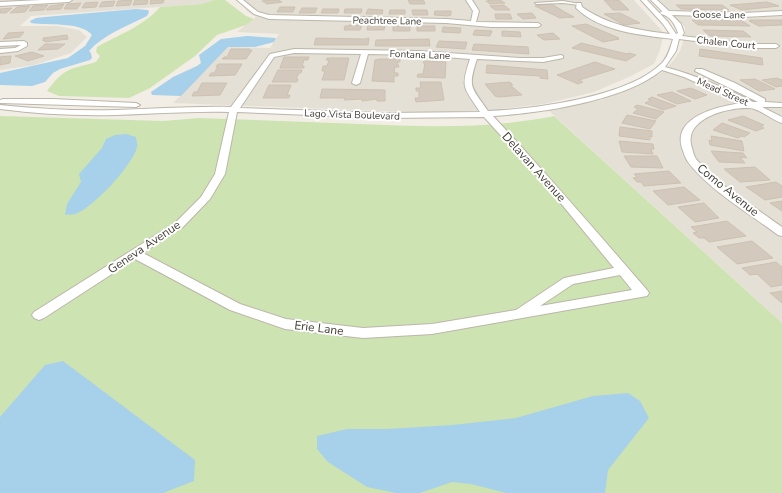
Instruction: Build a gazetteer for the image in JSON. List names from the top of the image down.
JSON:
{
  "streets": {
    "street": [
      "Goose Lane",
      "Peachtree Lane",
      "Chalen Court",
      "Fontana Lane",
      "Mead Street",
      "Lago Vista Boulevard",
      "Delavan Avenue",
      "Como Avenue",
      "Geneva Avenue",
      "Erie Lane"
    ]
  },
  "crossings": [
    ["Fontana Lane", "Delavan Avenue"],
    ["Fontana Lane", "Geneva Avenue"],
    ["Mead Street", "Lago Vista Boulevard"],
    ["Mead Street", "Como Avenue"],
    ["Lago Vista Boulevard", "Delavan Avenue"],
    ["Lago Vista Boulevard", "Geneva Avenue"],
    ["Delavan Avenue", "Erie Lane"],
    ["Geneva Avenue", "Erie Lane"]
  ]
}
